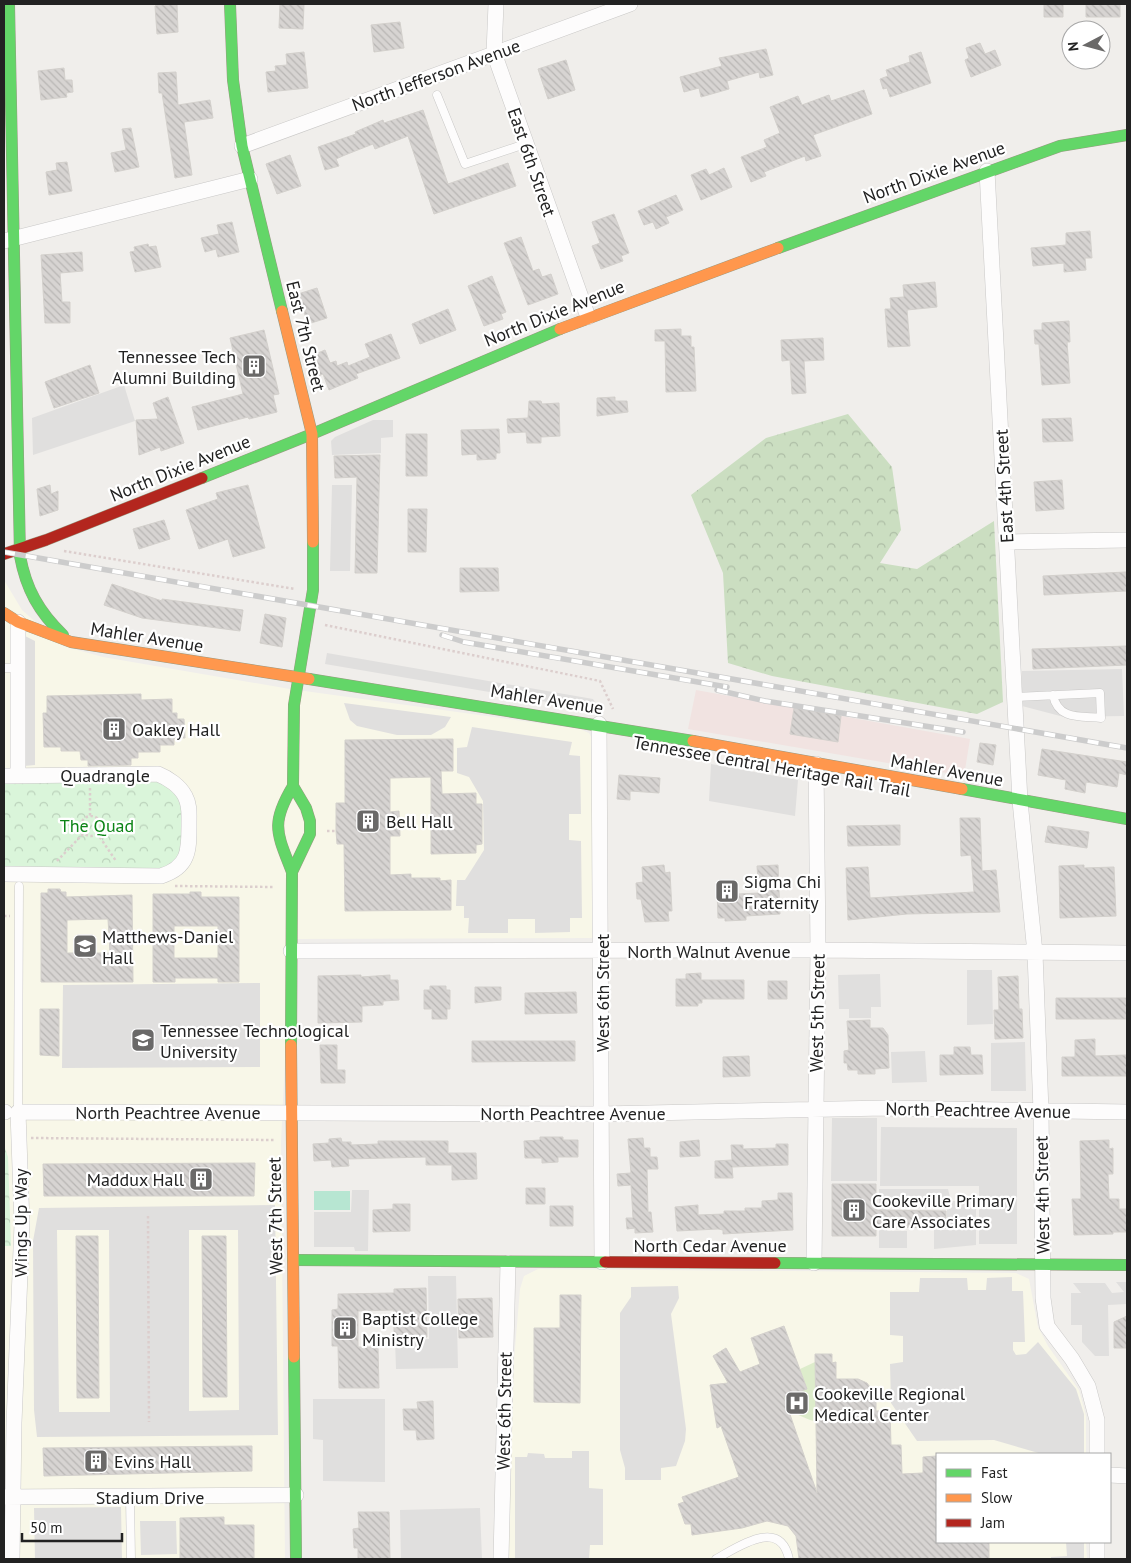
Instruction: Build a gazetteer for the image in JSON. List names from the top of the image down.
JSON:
{
  "streets": {
    "street": [
      "North Jefferson Avenue",
      "East 6th Street",
      "North Dixie Avenue",
      "East 7th Street",
      "East 4th Street",
      "Mahler Avenue",
      "Quadrangle",
      "North Walnut Avenue",
      "West 6th Street",
      "West 5th Street",
      "North Peachtree Avenue",
      "West 4th Street",
      "West 7th Street",
      "Wings Up Way",
      "North Cedar Avenue",
      "Stadium Drive"
    ],
    "path": ["Tennessee Central Heritage Rail Trail"]
  },
  "crossings": [
    ["North Jefferson Avenue", "East 6th Street"],
    ["North Jefferson Avenue", "East 7th Street"],
    ["East 6th Street", "North Dixie Avenue"],
    ["North Dixie Avenue", "East 7th Street"],
    ["North Dixie Avenue", "East 4th Street"],
    ["North Dixie Avenue", "Mahler Avenue"],
    ["East 7th Street", "Mahler Avenue"],
    ["East 7th Street", "West 7th Street"],
    ["East 4th Street", "Mahler Avenue"],
    ["East 4th Street", "West 4th Street"],
    ["Mahler Avenue", "Tennessee Central Heritage Rail Trail"],
    ["Mahler Avenue", "West 6th Street"],
    ["Mahler Avenue", "West 5th Street"],
    ["Mahler Avenue", "West 4th Street"],
    ["Mahler Avenue", "West 7th Street"],
    ["North Walnut Avenue", "West 6th Street"],
    ["North Walnut Avenue", "West 5th Street"],
    ["North Walnut Avenue", "West 4th Street"],
    ["North Walnut Avenue", "West 7th Street"],
    ["West 6th Street", "North Peachtree Avenue"],
    ["West 6th Street", "North Cedar Avenue"],
    ["West 5th Street", "North Peachtree Avenue"],
    ["West 5th Street", "North Cedar Avenue"],
    ["North Peachtree Avenue", "West 4th Street"],
    ["North Peachtree Avenue", "West 7th Street"],
    ["North Peachtree Avenue", "Wings Up Way"],
    ["West 4th Street", "North Cedar Avenue"],
    ["West 7th Street", "North Cedar Avenue"],
    ["West 7th Street", "Stadium Drive"],
    ["Wings Up Way", "Stadium Drive"]
  ],
  "parks": ["The Quad"],
  "places": {
    "building": [
      "Tennessee Tech Alumni Building",
      "Oakley Hall",
      "Bell Hall",
      "Sigma Chi Fraternity",
      "Maddux Hall",
      "Cookeville Primary Care Associates",
      "Baptist College Ministry",
      "Evins Hall"
    ],
    "school or university": ["Matthews-Daniel Hall", "Tennessee Technological University"],
    "hospital": ["Cookeville Regional Medical Center"]
  },
  "legend": ["Fast", "Slow", "Jam"],
  "scale_bar": "50 m",
  "north": "left"
}
